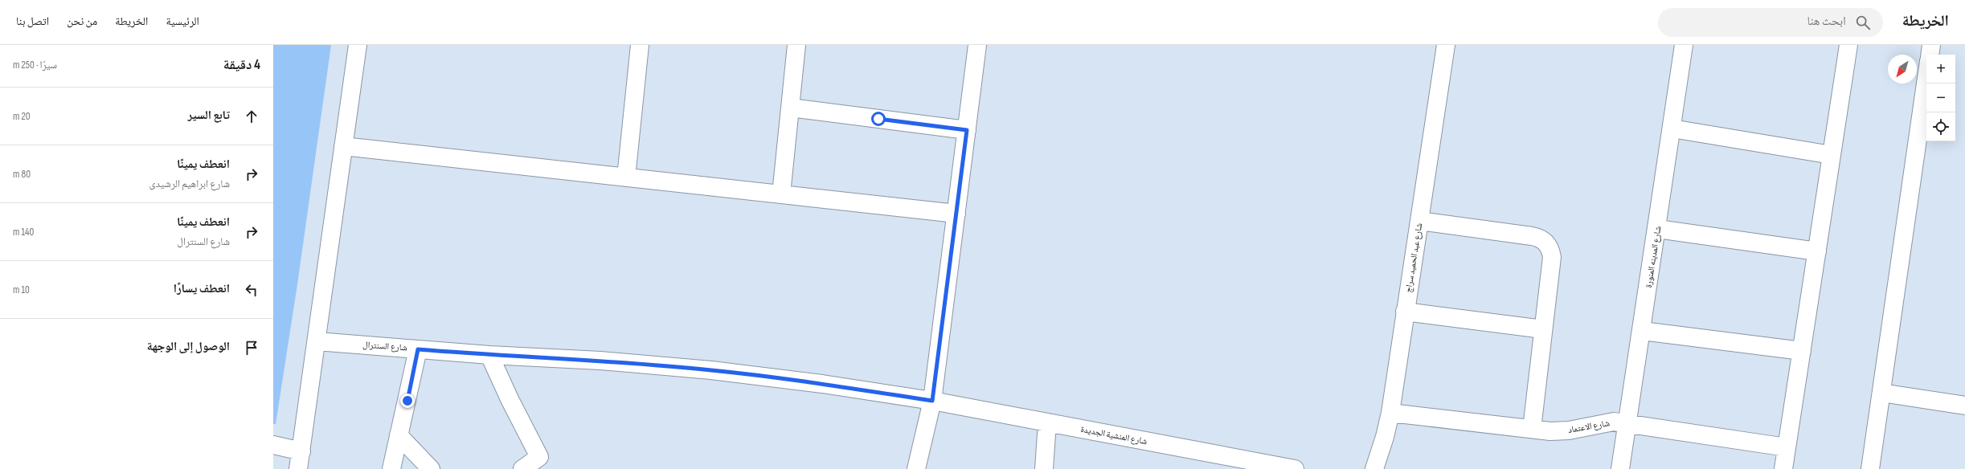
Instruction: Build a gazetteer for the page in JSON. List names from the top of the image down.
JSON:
{
  "streets": {
    "street": [
      "شارع المدينه المنورة",
      "شارع عبد الحميد سراج",
      "شارع السنترال",
      "شارع الاعتماد",
      "شارع المنشية الجديدة"
    ]
  },
  "crossings": [
    ["شارع المدينه المنورة", "شارع الاعتماد"],
    ["شارع عبد الحميد سراج", "شارع الاعتماد"],
    ["شارع السنترال", "شارع المنشية الجديدة"]
  ],
  "north": "bottom left",
  "page": {
    "header": "الخريطة",
    "search": "ابحث هنا",
    "nav": [
      "الرئيسية",
      "الخريطة",
      "من نحن",
      "اتصل بنا"
    ],
    "heading": ["4 دقيقة", "سيرًا · 250 m"],
    "map_buttons": ["+", "−"],
    "list": [
      ["تابع السير", "20 m"],
      ["انعطف يمينًا", "شارع ابراهيم الرشيدى", "80 m"],
      ["انعطف يمينًا", "شارع السنترال", "140 m"],
      ["انعطف يسارًا", "10 m"],
      "الوصول إلى الوجهة"
    ]
  }
}
